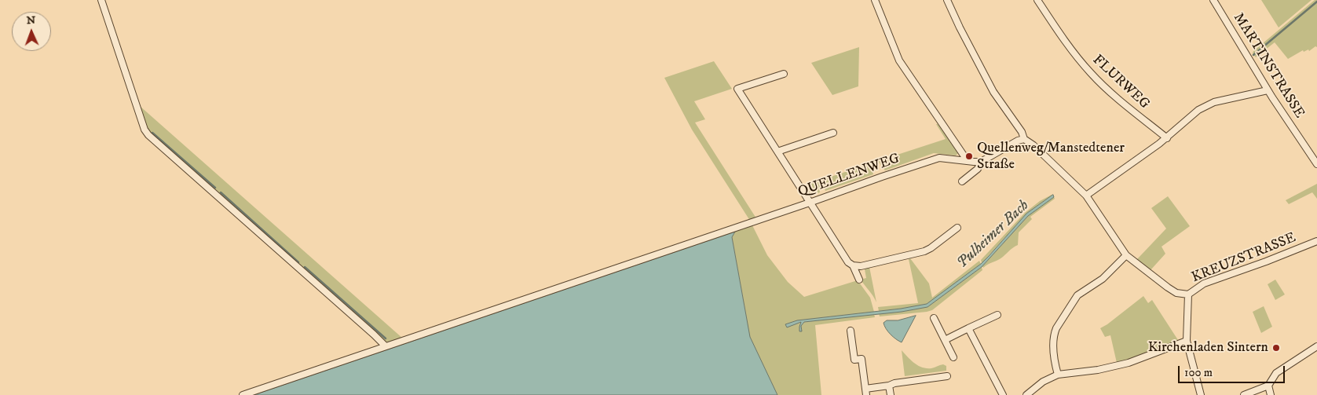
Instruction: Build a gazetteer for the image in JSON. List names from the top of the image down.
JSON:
{
  "streets": {
    "street": [
      "MARTINSTRASSE",
      "FLURWEG",
      "QUELLENWEG",
      "KREUZSTRASSE"
    ]
  },
  "water": ["Pulheimer Bach"],
  "places": ["Quellenweg/Manstedtener Straße", "Kirchenladen Sintern"],
  "scale_bar": "100 m",
  "north": "top"
}
